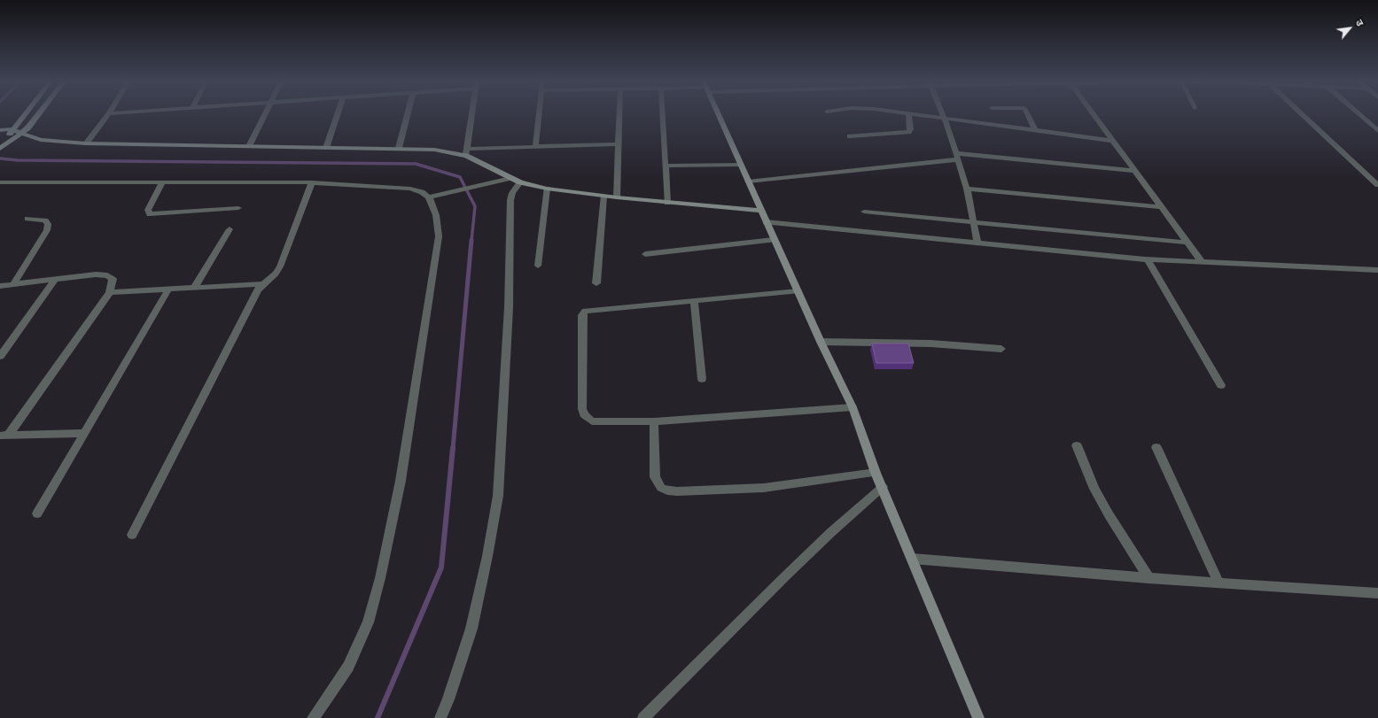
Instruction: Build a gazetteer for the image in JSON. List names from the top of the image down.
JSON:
{
  "north": "top right"
}
